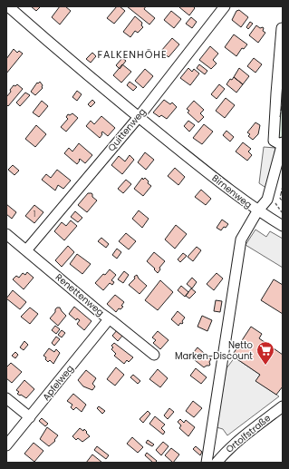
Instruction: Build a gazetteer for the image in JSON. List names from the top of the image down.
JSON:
{
  "streets": {
    "street": [
      "Quittenweg",
      "Birnenweg",
      "Renettenweg",
      "Apfelweg",
      "Ortolfstraße"
    ]
  },
  "crossings": [
    ["Quittenweg", "Birnenweg"],
    ["Quittenweg", "Renettenweg"],
    ["Renettenweg", "Apfelweg"]
  ],
  "districts": ["FALKENHÖHE"],
  "places": {
    "supermarket": ["Netto Marken-Discount"]
  },
  "house_numbers": ["1"]
}
